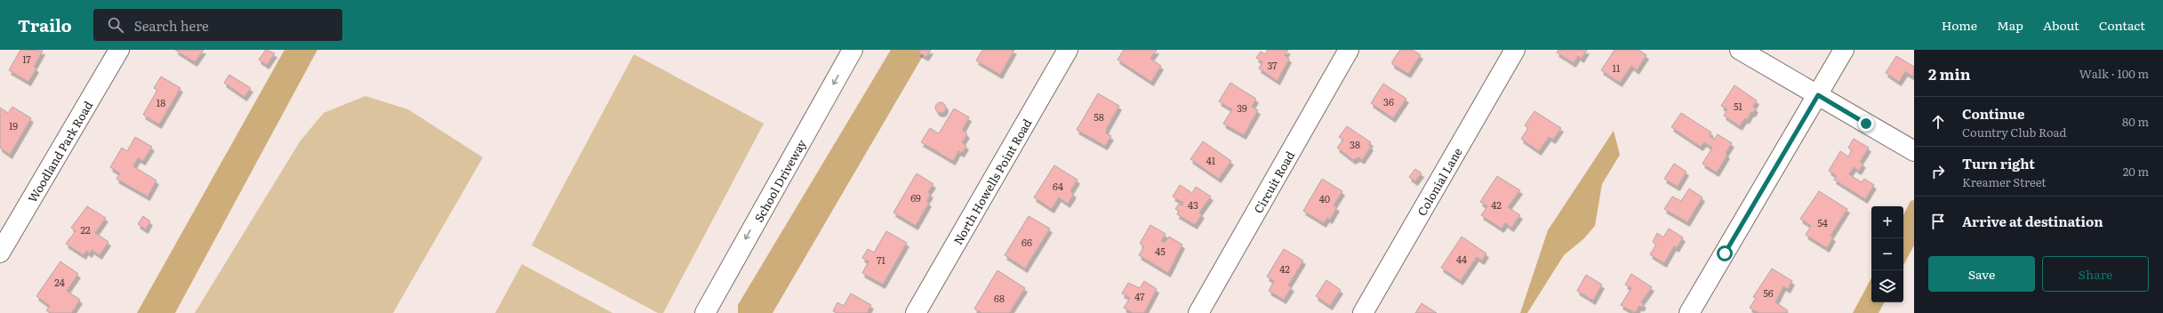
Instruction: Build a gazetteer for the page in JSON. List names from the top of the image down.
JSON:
{
  "streets": {
    "street": [
      "Woodland Park Road",
      "School Driveway",
      "North Howells Point Road",
      "Circuit Road",
      "Colonial Lane"
    ]
  },
  "one_way": ["School Driveway"],
  "house_numbers": [
    "17",
    "37",
    "11",
    "36",
    "18",
    "51",
    "39",
    "58",
    "19",
    "38",
    "41",
    "64",
    "69",
    "40",
    "43",
    "42",
    "54",
    "22",
    "66",
    "45",
    "44",
    "71",
    "42",
    "24",
    "56",
    "47",
    "68"
  ],
  "page": {
    "header": "Trailo",
    "search": "Search here",
    "nav": [
      "Home",
      "Map",
      "About",
      "Contact"
    ],
    "heading": ["2 min", "Walk · 100 m"],
    "list": [
      ["Continue", "Country Club Road", "80 m"],
      ["Turn right", "Kreamer Street", "20 m"],
      "Arrive at destination"
    ],
    "map_buttons": ["+", "−"],
    "buttons": ["Save", "Share"]
  }
}
